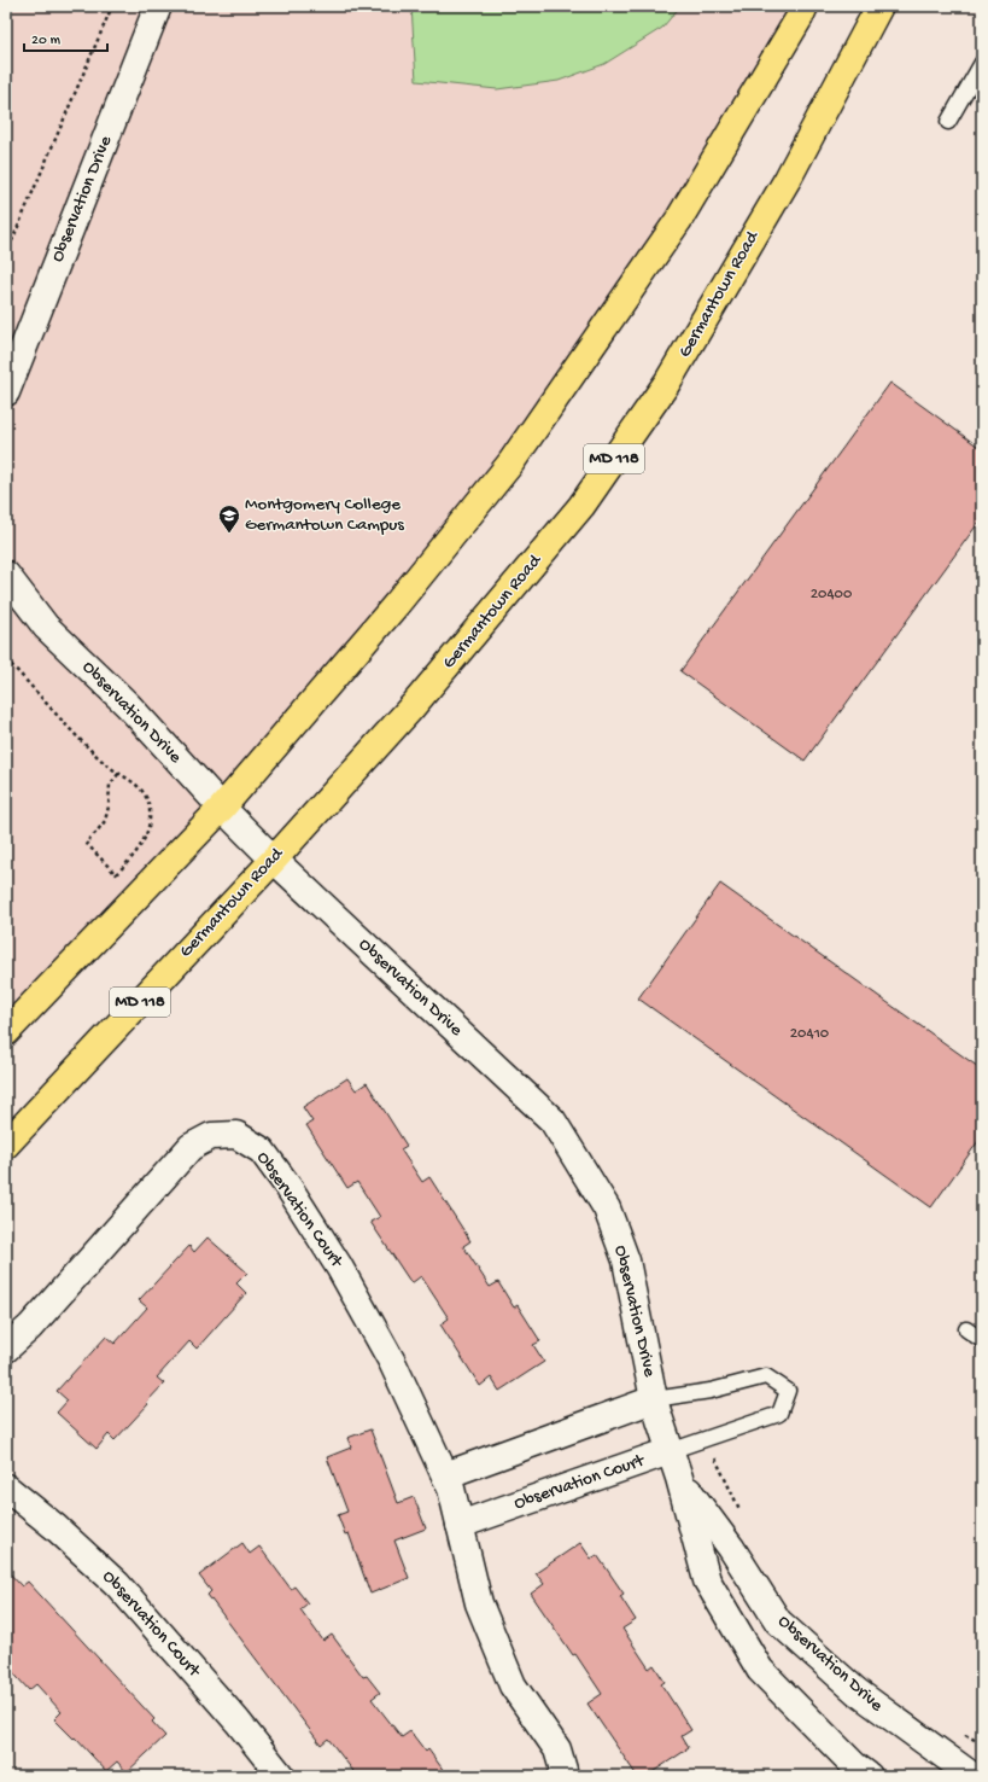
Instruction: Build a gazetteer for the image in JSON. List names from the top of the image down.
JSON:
{
  "streets": {
    "main road": ["Germantown Road", "MD 118"],
    "street": ["Observation Drive", "Observation Court"]
  },
  "crossings": [
    ["Observation Drive", "Germantown Road"],
    ["Observation Drive", "Observation Court"]
  ],
  "places": {
    "school or university": ["Montgomery College Germantown Campus"]
  },
  "house_numbers": ["20400", "20410"],
  "scale_bar": "20 m"
}
